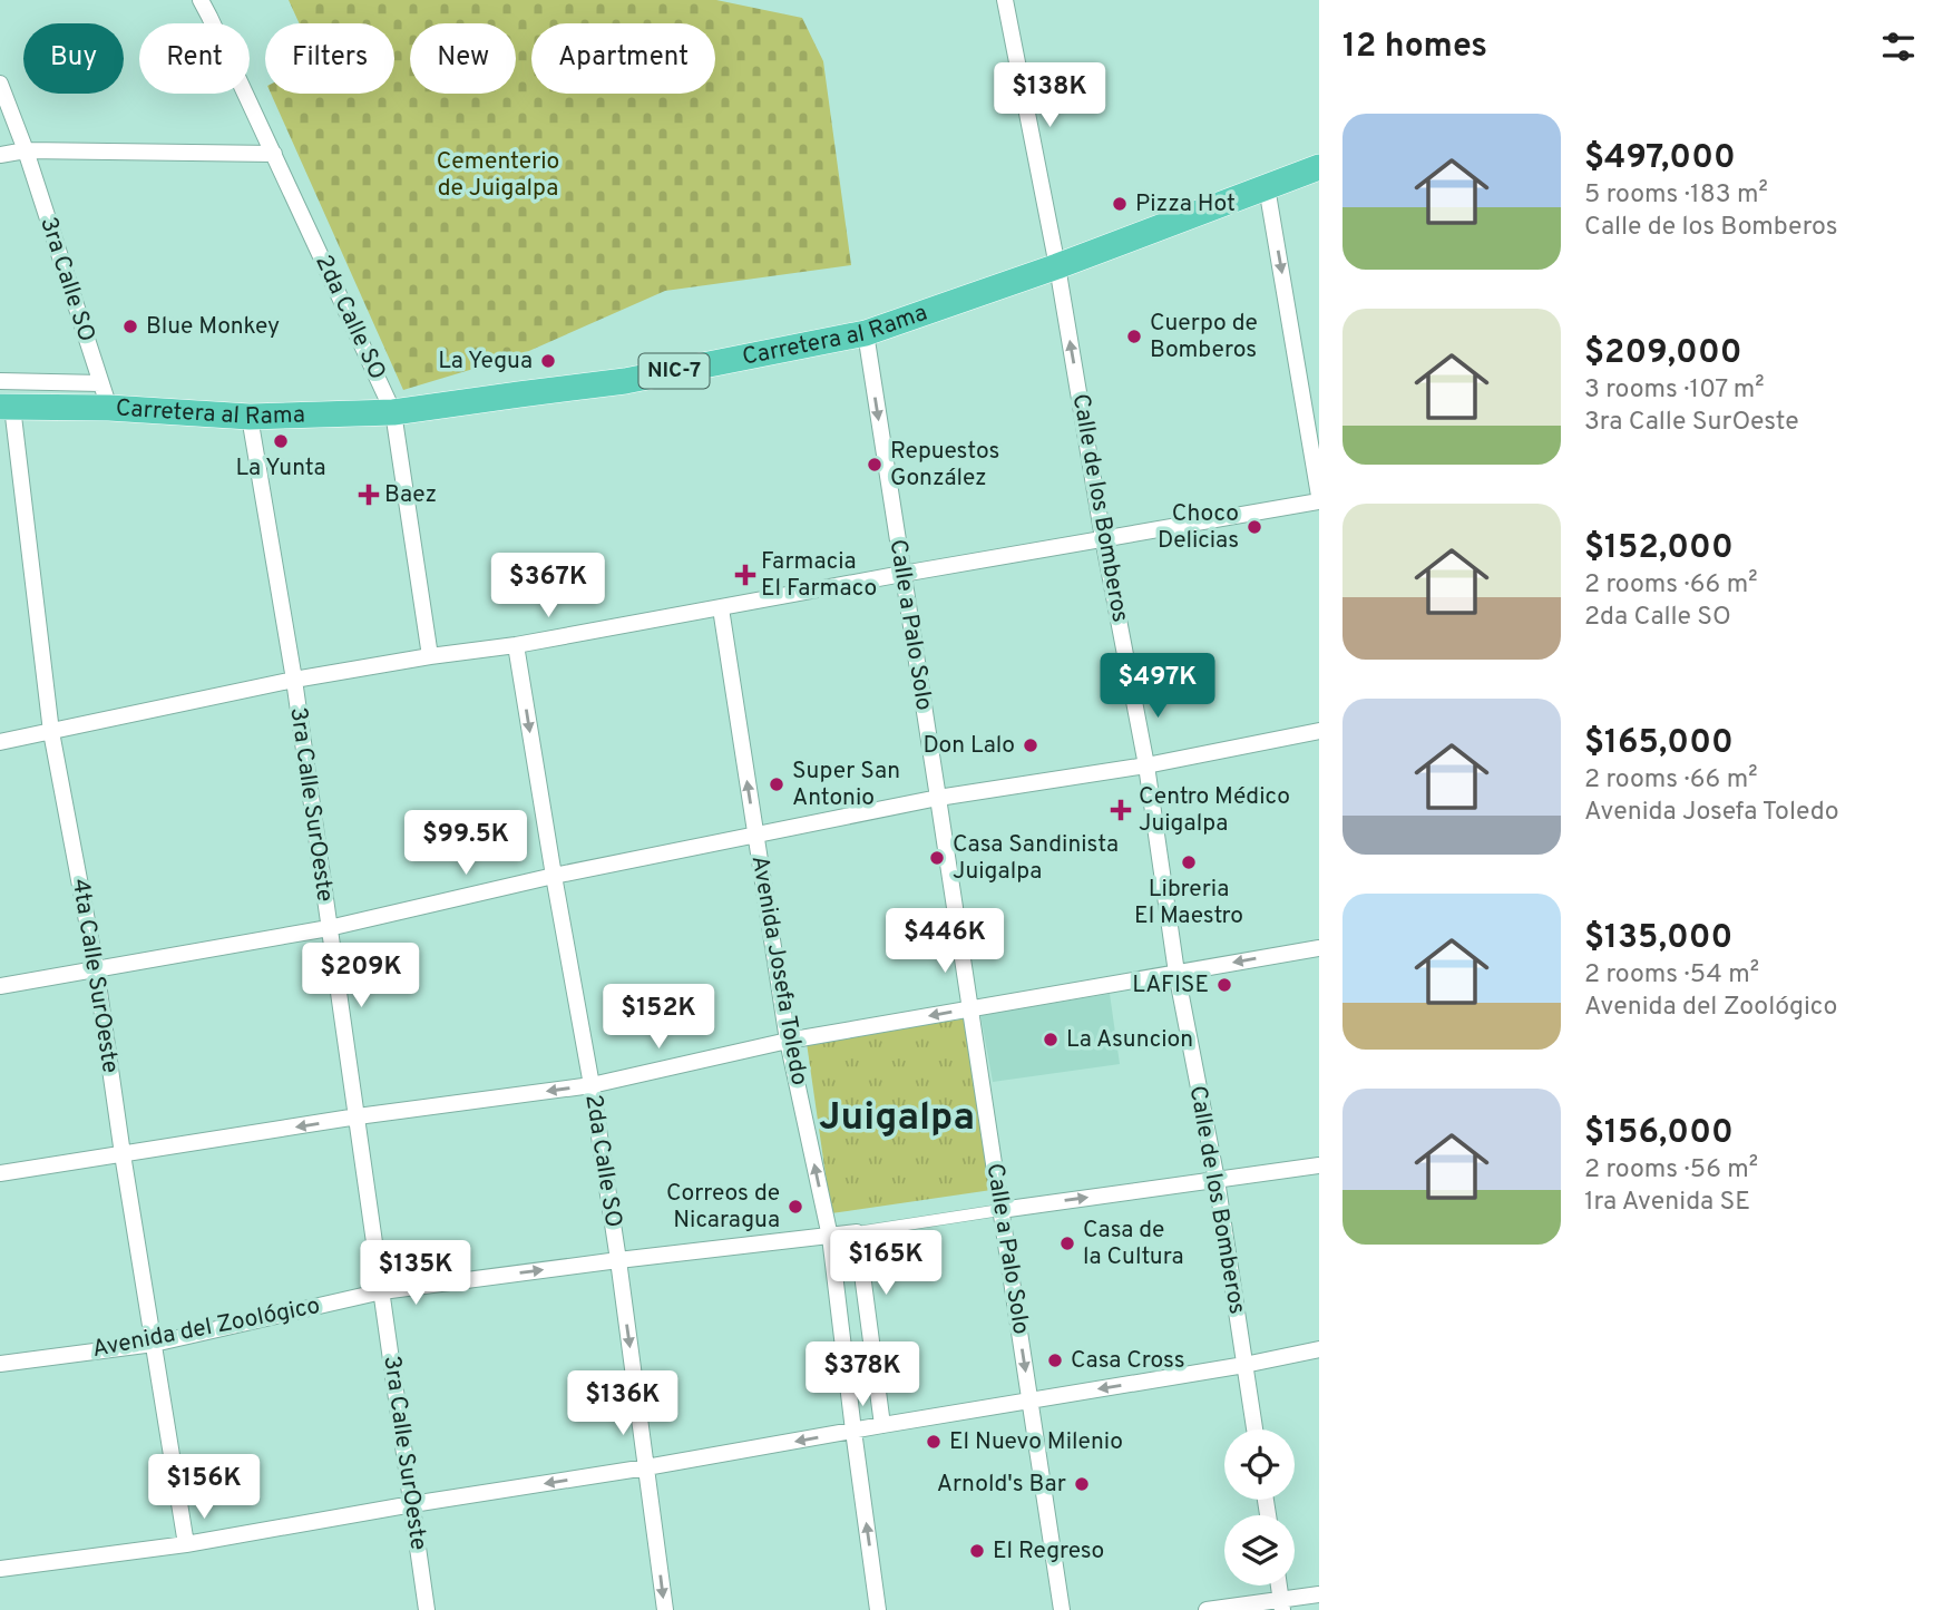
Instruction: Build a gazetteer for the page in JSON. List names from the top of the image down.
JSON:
{
  "streets": {
    "highway": ["Carretera al Rama", "NIC-7"],
    "street": [
      "3ra Calle SO",
      "2da Calle SO",
      "Calle de los Bomberos",
      "Calle a Palo Solo",
      "3ra Calle SurOeste",
      "Avenida Josefa Toledo",
      "4ta Calle SurOeste",
      "Avenida del Zoológico"
    ]
  },
  "crossings": [
    ["3ra Calle SO", "Carretera al Rama"],
    ["2da Calle SO", "Carretera al Rama"],
    ["2da Calle SO", "Avenida del Zoológico"],
    ["Carretera al Rama", "Calle de los Bomberos"],
    ["Carretera al Rama", "Calle a Palo Solo"],
    ["Carretera al Rama", "3ra Calle SurOeste"],
    ["Carretera al Rama", "4ta Calle SurOeste"],
    ["3ra Calle SurOeste", "Avenida del Zoológico"],
    ["Avenida Josefa Toledo", "Avenida del Zoológico"],
    ["4ta Calle SurOeste", "Avenida del Zoológico"]
  ],
  "one_way": ["Avenida Josefa Toledo"],
  "districts": ["Juigalpa"],
  "parks": ["Cementerio de Juigalpa"],
  "places": {
    "other": [
      "Pizza Hot",
      "Blue Monkey",
      "Cuerpo de Bomberos",
      "La Yegua",
      "La Yunta",
      "Repuestos González",
      "Choco Delicias",
      "Don Lalo",
      "Super San Antonio",
      "Casa Sandinista Juigalpa",
      "Libreria El Maestro",
      "LAFISE",
      "La Asuncion",
      "Correos de Nicaragua",
      "Casa de la Cultura",
      "Casa Cross",
      "El Nuevo Milenio",
      "Arnold's Bar",
      "El Regreso"
    ],
    "health": ["Baez", "Farmacia El Farmaco", "Centro Médico Juigalpa"]
  },
  "page": {
    "heading": "12 homes",
    "chip": [
      "Buy",
      "Rent",
      "Filters",
      "New",
      "Apartment"
    ],
    "price": [
      "$138K",
      "$367K",
      "$497K",
      "$99.5K",
      "$446K",
      "$209K",
      "$152K",
      "$165K",
      "$135K",
      "$378K",
      "$136K",
      "$156K"
    ],
    "list": [
      {
        "name": "$497,000",
        "note": "5 rooms · 183 m² · Calle de los Bomberos"
      },
      {
        "name": "$209,000",
        "note": "3 rooms · 107 m² · 3ra Calle SurOeste"
      },
      {
        "name": "$152,000",
        "note": "2 rooms · 66 m² · 2da Calle SO"
      },
      {
        "name": "$165,000",
        "note": "2 rooms · 66 m² · Avenida Josefa Toledo"
      },
      {
        "name": "$135,000",
        "note": "2 rooms · 54 m² · Avenida del Zoológico"
      },
      {
        "name": "$156,000",
        "note": "2 rooms · 56 m² · 1ra Avenida SE"
      }
    ]
  }
}
